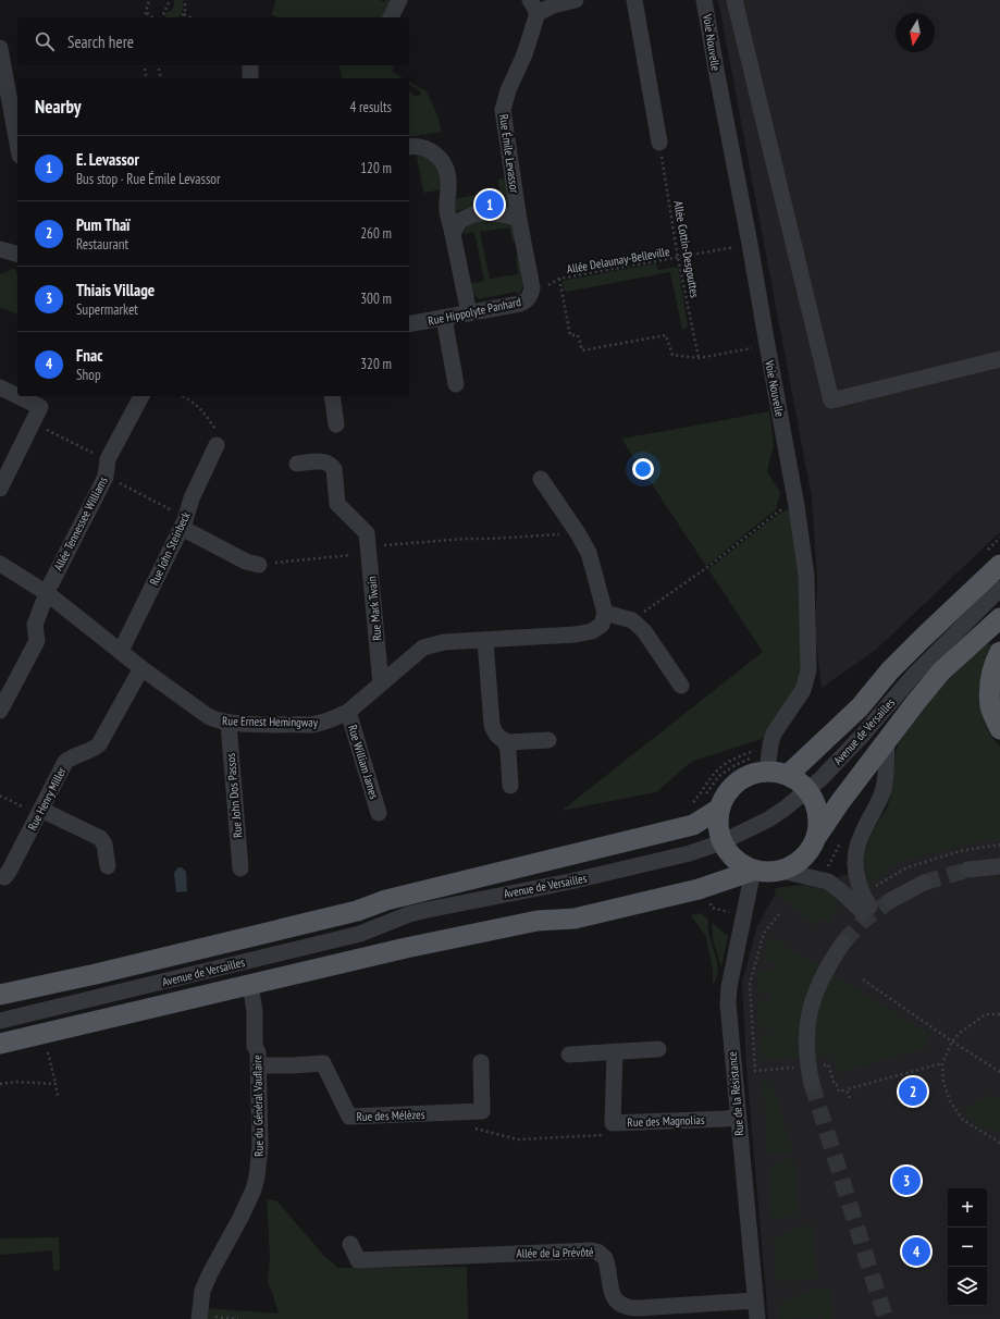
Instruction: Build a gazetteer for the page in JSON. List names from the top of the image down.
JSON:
{
  "streets": {
    "main road": ["Avenue de Versailles"],
    "street": [
      "Voie Nouvelle",
      "Rue Émile Levassor",
      "Rue Hippolyte Panhard",
      "Allée Tennessee Williams",
      "Rue John Steinbeck",
      "Rue Mark Twain",
      "Rue Ernest Hemingway",
      "Rue William James",
      "Rue John Dos Passos",
      "Rue Henry Miller",
      "Rue de la Résistance",
      "Rue du Général Vauflaire",
      "Rue des Mélèzes",
      "Rue des Magnolias",
      "Allée de la Prévôté"
    ],
    "path": ["Allée Cottin-Desgouttes", "Allée Delaunay-Belleville"]
  },
  "crossings": [
    ["Voie Nouvelle", "Allée Delaunay-Belleville"],
    ["Rue Émile Levassor", "Allée Delaunay-Belleville"],
    ["Rue Émile Levassor", "Rue Hippolyte Panhard"],
    ["Allée Cottin-Desgouttes", "Allée Delaunay-Belleville"],
    ["Allée Delaunay-Belleville", "Rue Hippolyte Panhard"],
    ["Rue John Steinbeck", "Rue Ernest Hemingway"],
    ["Rue Mark Twain", "Rue Ernest Hemingway"],
    ["Rue Ernest Hemingway", "Rue William James"],
    ["Rue Ernest Hemingway", "Rue John Dos Passos"],
    ["Rue Ernest Hemingway", "Rue Henry Miller"],
    ["Avenue de Versailles", "Rue de la Résistance"],
    ["Avenue de Versailles", "Rue du Général Vauflaire"],
    ["Rue de la Résistance", "Rue des Magnolias"],
    ["Rue de la Résistance", "Allée de la Prévôté"],
    ["Rue du Général Vauflaire", "Rue des Mélèzes"]
  ],
  "north": "bottom",
  "page": {
    "search": "Search here",
    "heading": ["Nearby", "4 results"],
    "list": [
      {
        "mark": "1",
        "name": "E. Levassor",
        "note": "Bus stop · Rue Émile Levassor",
        "value": "120 m"
      },
      {
        "mark": "2",
        "name": "Pum Thaï",
        "note": "Restaurant",
        "value": "260 m"
      },
      {
        "mark": "3",
        "name": "Thiais Village",
        "note": "Supermarket",
        "value": "300 m"
      },
      {
        "mark": "4",
        "name": "Fnac",
        "note": "Shop",
        "value": "320 m"
      }
    ],
    "pins": [
      "1",
      "2",
      "3",
      "4"
    ],
    "map_buttons": ["+", "−"]
  }
}
